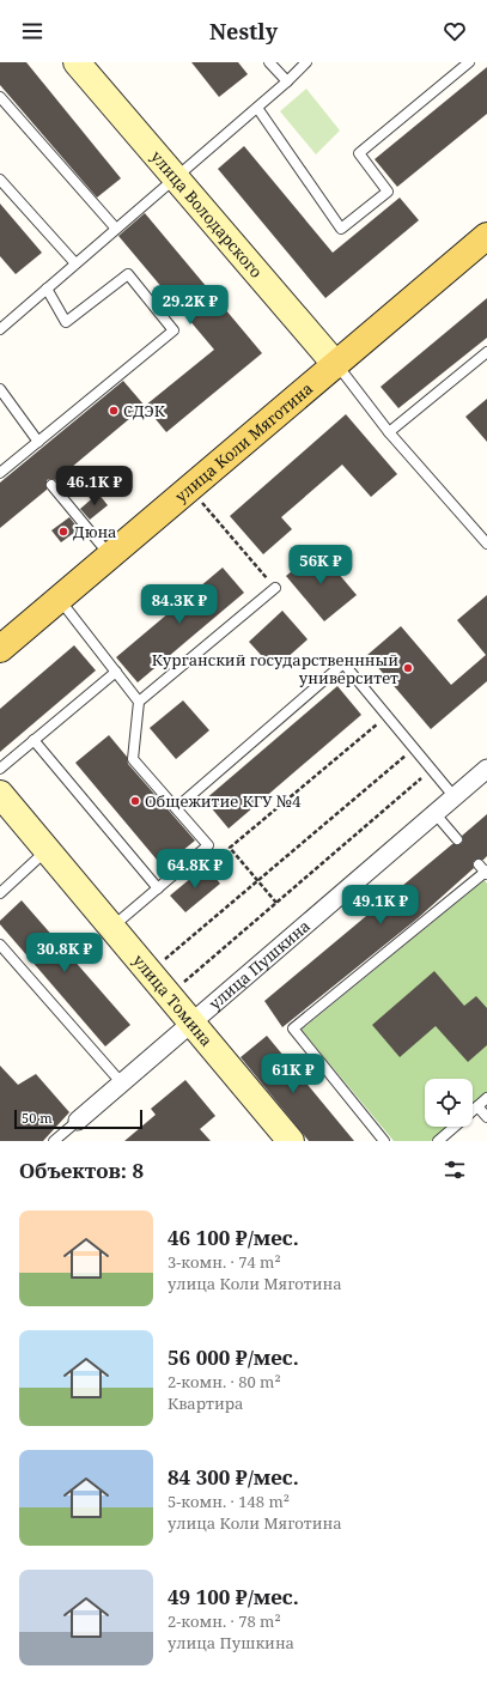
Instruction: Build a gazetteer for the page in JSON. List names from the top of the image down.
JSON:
{
  "streets": {
    "main road": ["улица Коли Мяготина"],
    "street": ["улица Володарского", "улица Пушкина", "улица Томина"]
  },
  "crossings": [
    ["улица Володарского", "улица Коли Мяготина"],
    ["улица Пушкина", "улица Томина"]
  ],
  "places": [
    "СДЭК",
    "Дюна",
    "Курганский государственнный университет",
    "Общежитие КГУ №4"
  ],
  "scale_bar": "50 m",
  "page": {
    "header": "Nestly",
    "price": [
      "29.2K ₽",
      "46.1K ₽",
      "56K ₽",
      "84.3K ₽",
      "64.8K ₽",
      "49.1K ₽",
      "30.8K ₽",
      "61K ₽"
    ],
    "scale": "50 m",
    "heading": "Объектов: 8",
    "list": [
      {
        "name": "46 100 ₽/мес.",
        "note": "3-комн. · 74 m² · улица Коли Мяготина"
      },
      {
        "name": "56 000 ₽/мес.",
        "note": "2-комн. · 80 m² · Квартира"
      },
      {
        "name": "84 300 ₽/мес.",
        "note": "5-комн. · 148 m² · улица Коли Мяготина"
      },
      {
        "name": "49 100 ₽/мес.",
        "note": "2-комн. · 78 m² · улица Пушкина"
      }
    ]
  }
}
